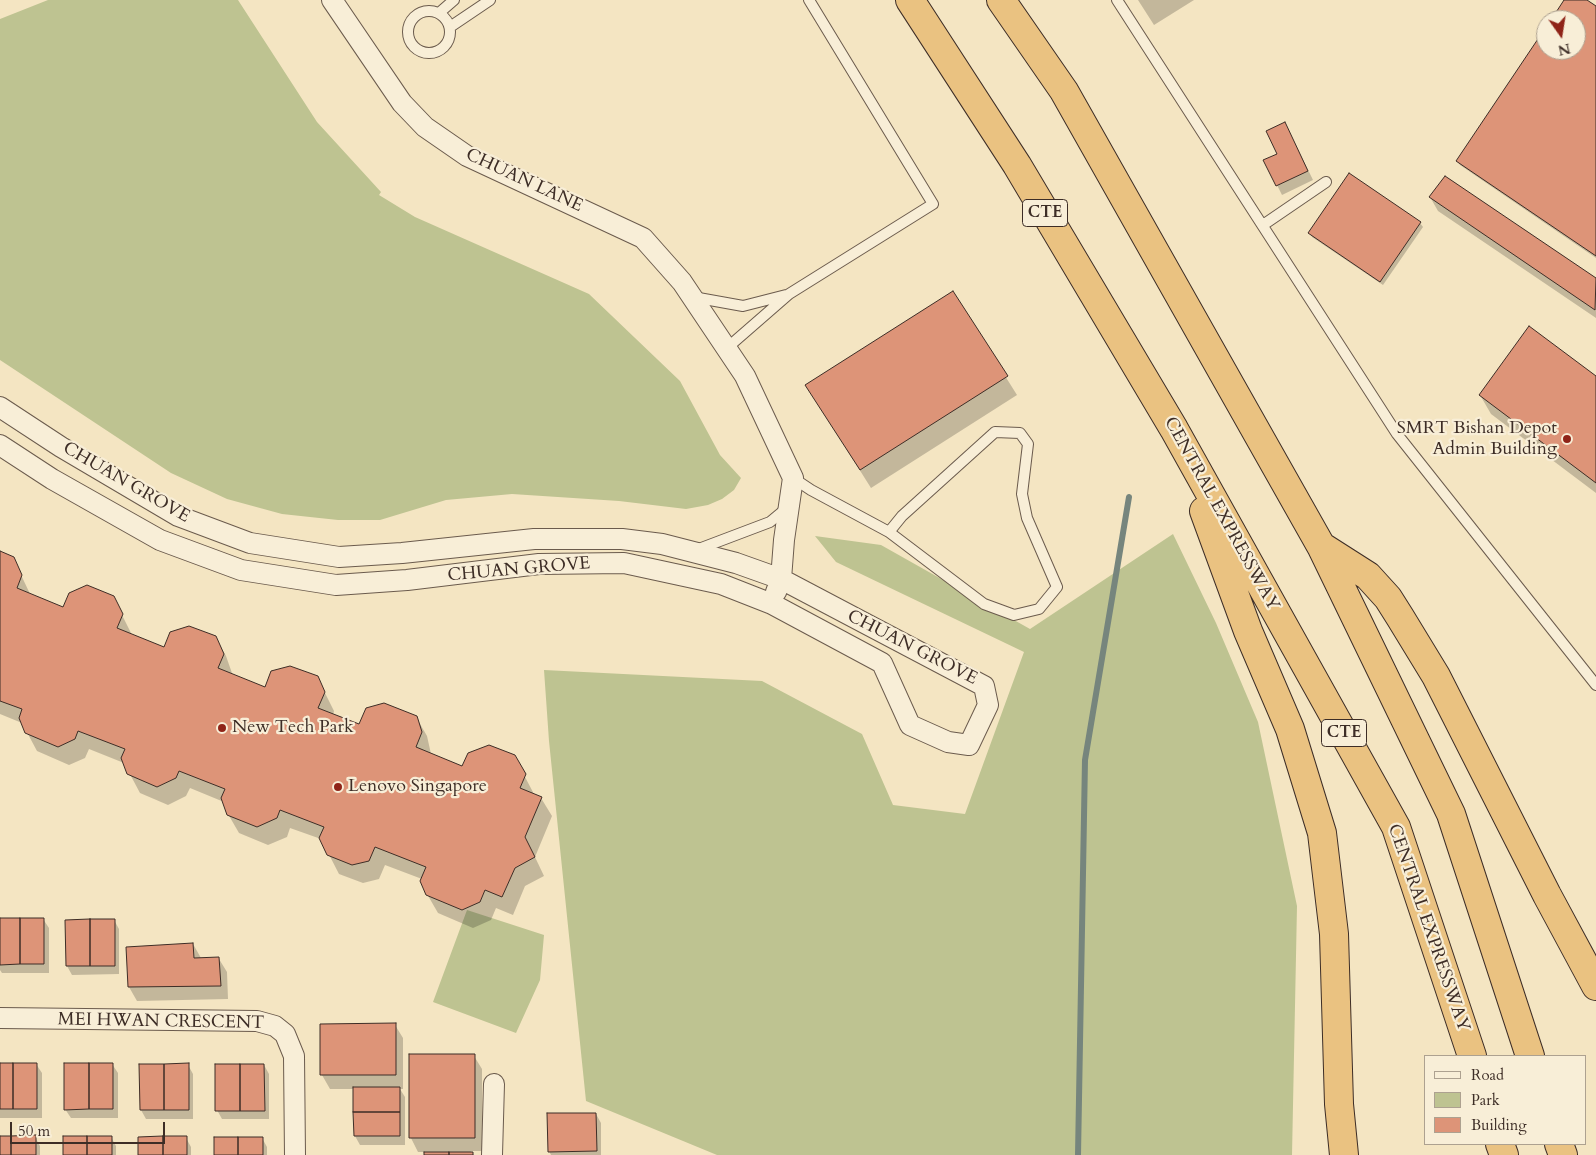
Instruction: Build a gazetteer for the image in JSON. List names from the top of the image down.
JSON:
{
  "streets": {
    "highway": ["CTE", "CENTRAL EXPRESSWAY"],
    "street": ["CHUAN LANE", "CHUAN GROVE", "MEI HWAN CRESCENT"]
  },
  "places": ["SMRT Bishan Depot Admin Building", "New Tech Park", "Lenovo Singapore"],
  "legend": ["Road", "Park", "Building"],
  "scale_bar": "50 m",
  "north": "bottom"
}
